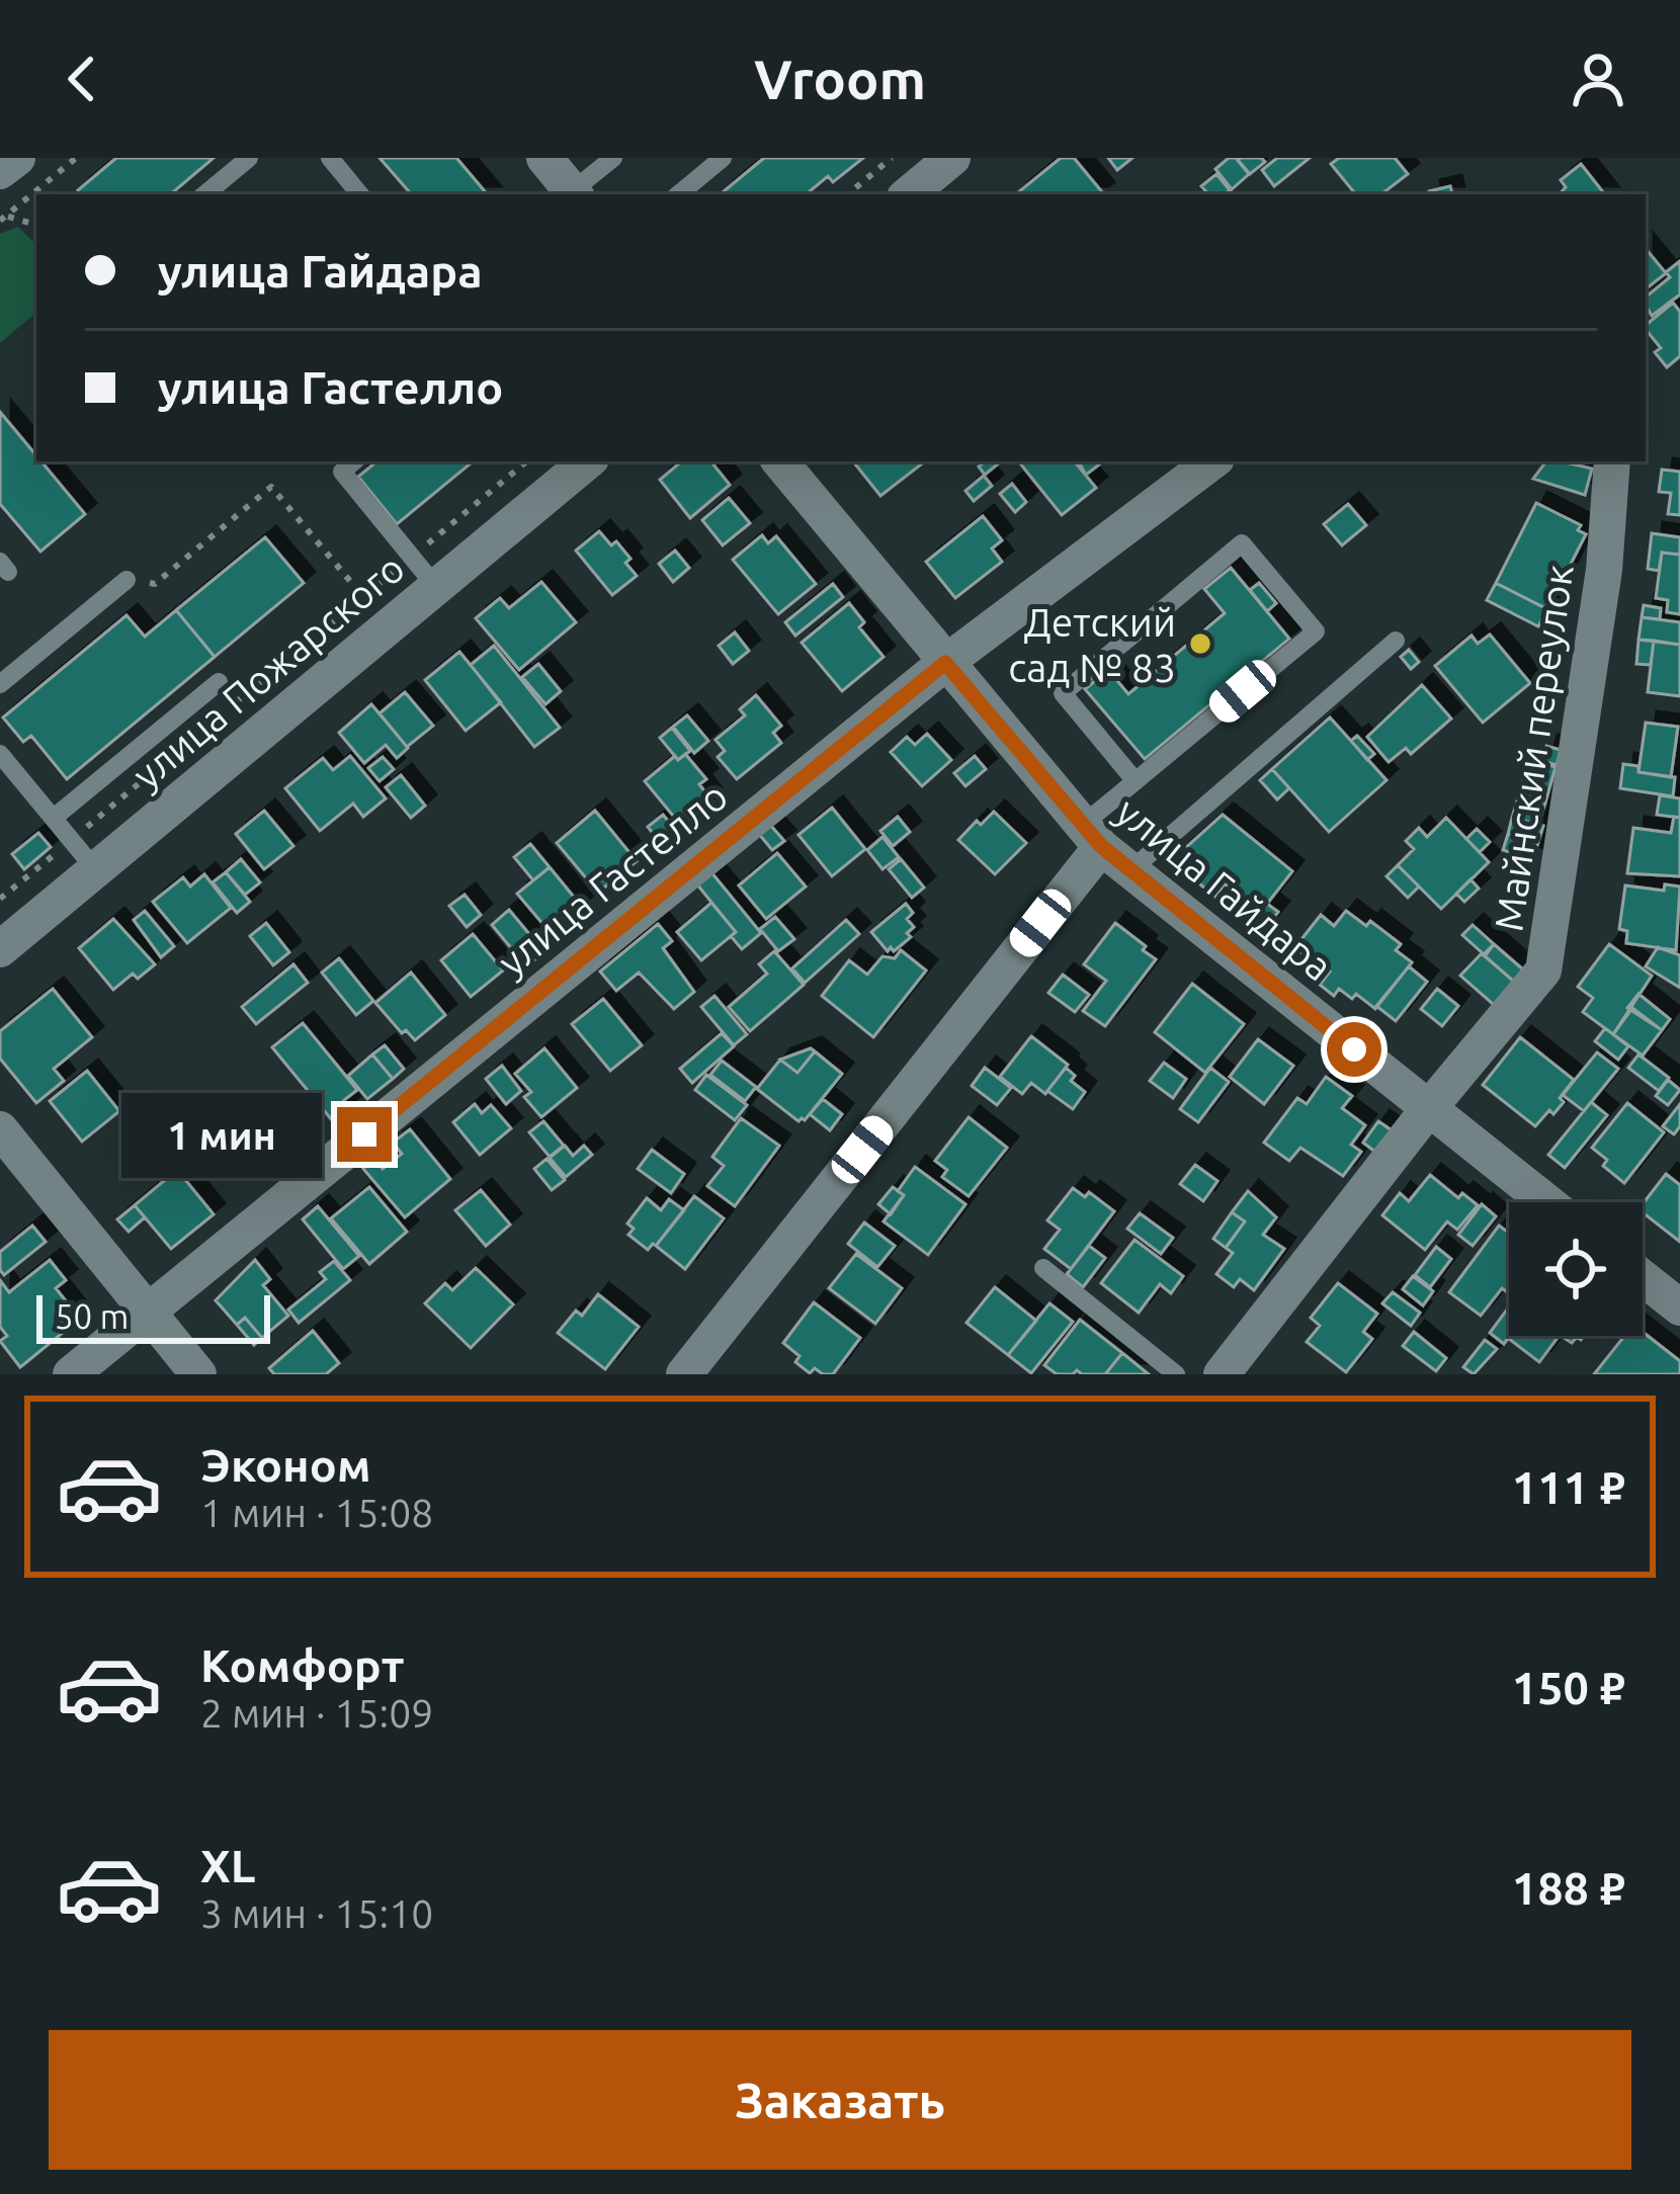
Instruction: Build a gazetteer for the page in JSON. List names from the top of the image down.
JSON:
{
  "streets": {
    "street": [
      "улица Пожарского",
      "Майнский переулок",
      "улица Гастелло",
      "улица Гайдара"
    ]
  },
  "crossings": [
    ["Майнский переулок", "улица Гайдара"],
    ["улица Гастелло", "улица Гайдара"]
  ],
  "places": ["Детский сад № 83"],
  "scale_bar": "50 m",
  "page": {
    "header": "Vroom",
    "banner": ["улица Гайдара", "улица Гастелло"],
    "bubble": "1 мин",
    "scale": "50 m",
    "list": [
      {
        "name": "Эконом",
        "note": "1 мин · 15:08",
        "value": "111 ₽"
      },
      {
        "name": "Комфорт",
        "note": "2 мин · 15:09",
        "value": "150 ₽"
      },
      {
        "name": "XL",
        "note": "3 мин · 15:10",
        "value": "188 ₽"
      }
    ],
    "buttons": "Заказать"
  }
}
